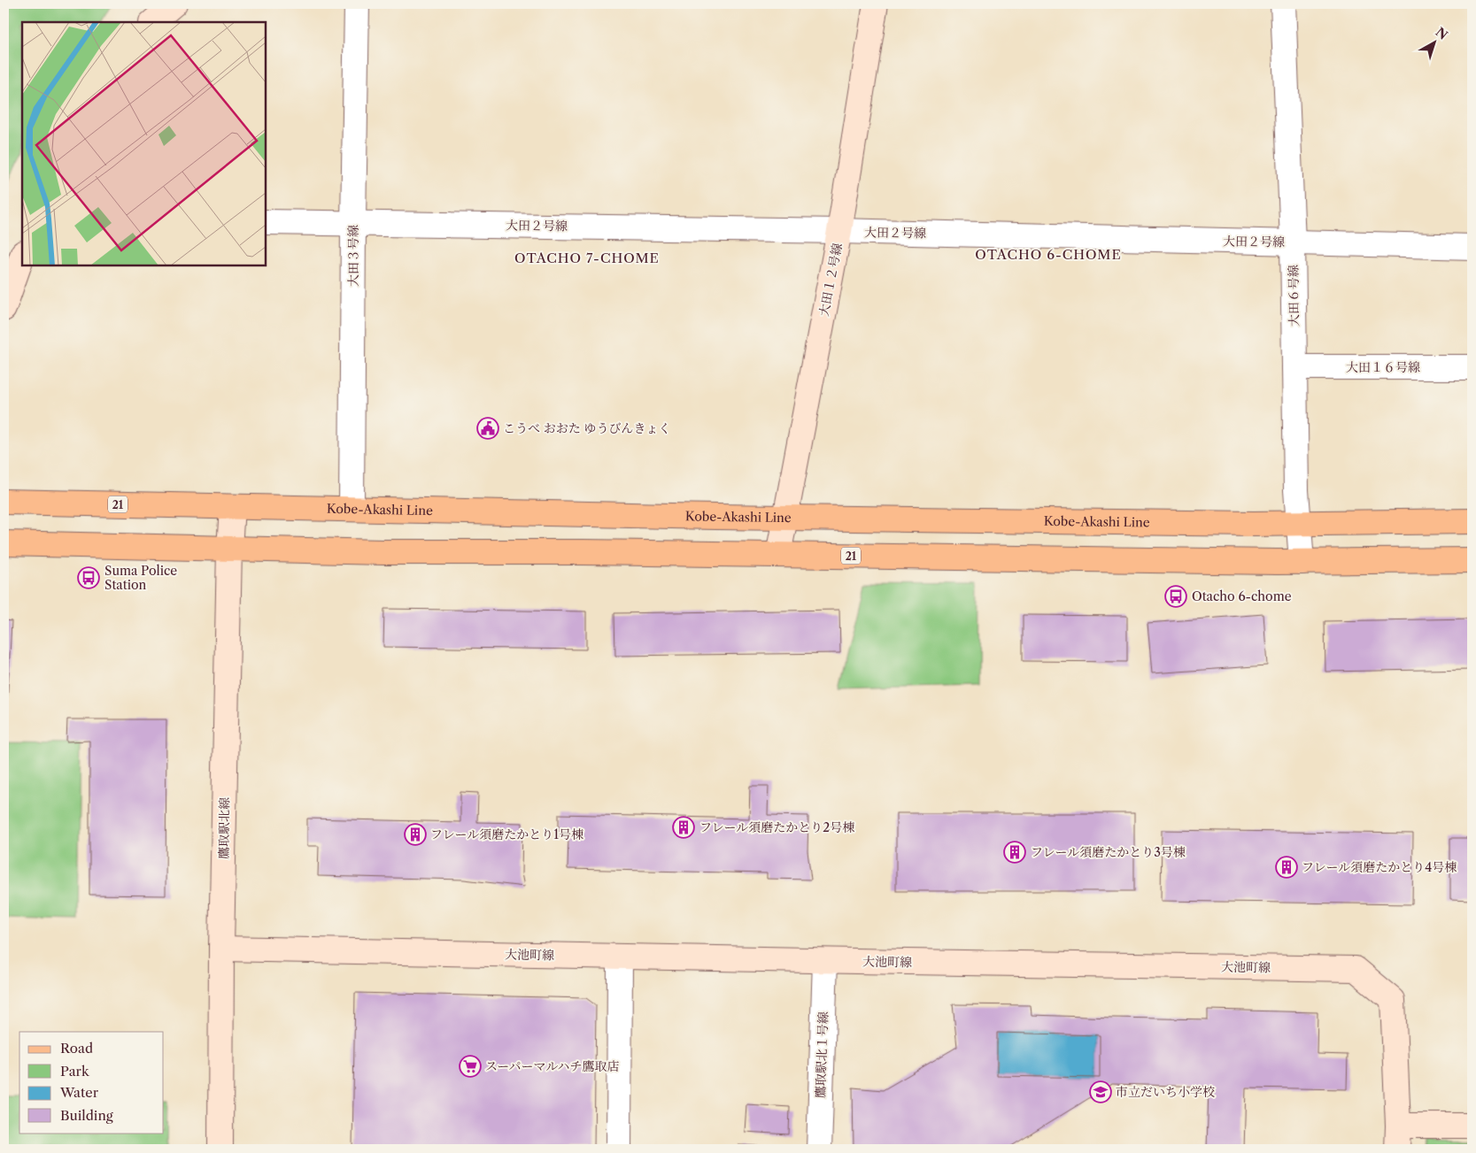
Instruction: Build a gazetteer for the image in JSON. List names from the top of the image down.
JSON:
{
  "streets": {
    "main road": ["21", "Kobe-Akashi Line"],
    "street": [
      "大田２号線",
      "大田３号線",
      "大田１２号線",
      "大田６号線",
      "大田１６号線",
      "鷹取駅北線",
      "大池町線",
      "鷹取駅北１号線"
    ]
  },
  "crossings": [
    ["大田２号線", "大田３号線"],
    ["大田２号線", "大田１２号線"],
    ["大田２号線", "大田６号線"],
    ["大田３号線", "Kobe-Akashi Line"],
    ["大田１２号線", "21"],
    ["大田１２号線", "Kobe-Akashi Line"],
    ["大田６号線", "大田１６号線"],
    ["大田６号線", "21"],
    ["大田６号線", "Kobe-Akashi Line"],
    ["21", "鷹取駅北線"],
    ["Kobe-Akashi Line", "鷹取駅北線"],
    ["鷹取駅北線", "大池町線"],
    ["大池町線", "鷹取駅北１号線"]
  ],
  "districts": ["OTACHO 6-CHOME", "OTACHO 7-CHOME"],
  "places": {
    "public building": ["こうべ おおた ゆうびんきょく"],
    "bus stop": ["Suma Police Station", "Otacho 6-chome"],
    "building": [
      "フレール須磨たかとり2号棟",
      "フレール須磨たかとり1号棟",
      "フレール須磨たかとり3号棟",
      "フレール須磨たかとり4号棟"
    ],
    "supermarket": ["スーパーマルハチ鷹取店"],
    "school or university": ["市立だいち小学校"]
  },
  "legend": [
    "Road",
    "Park",
    "Water",
    "Building"
  ],
  "north": "top right"
}
